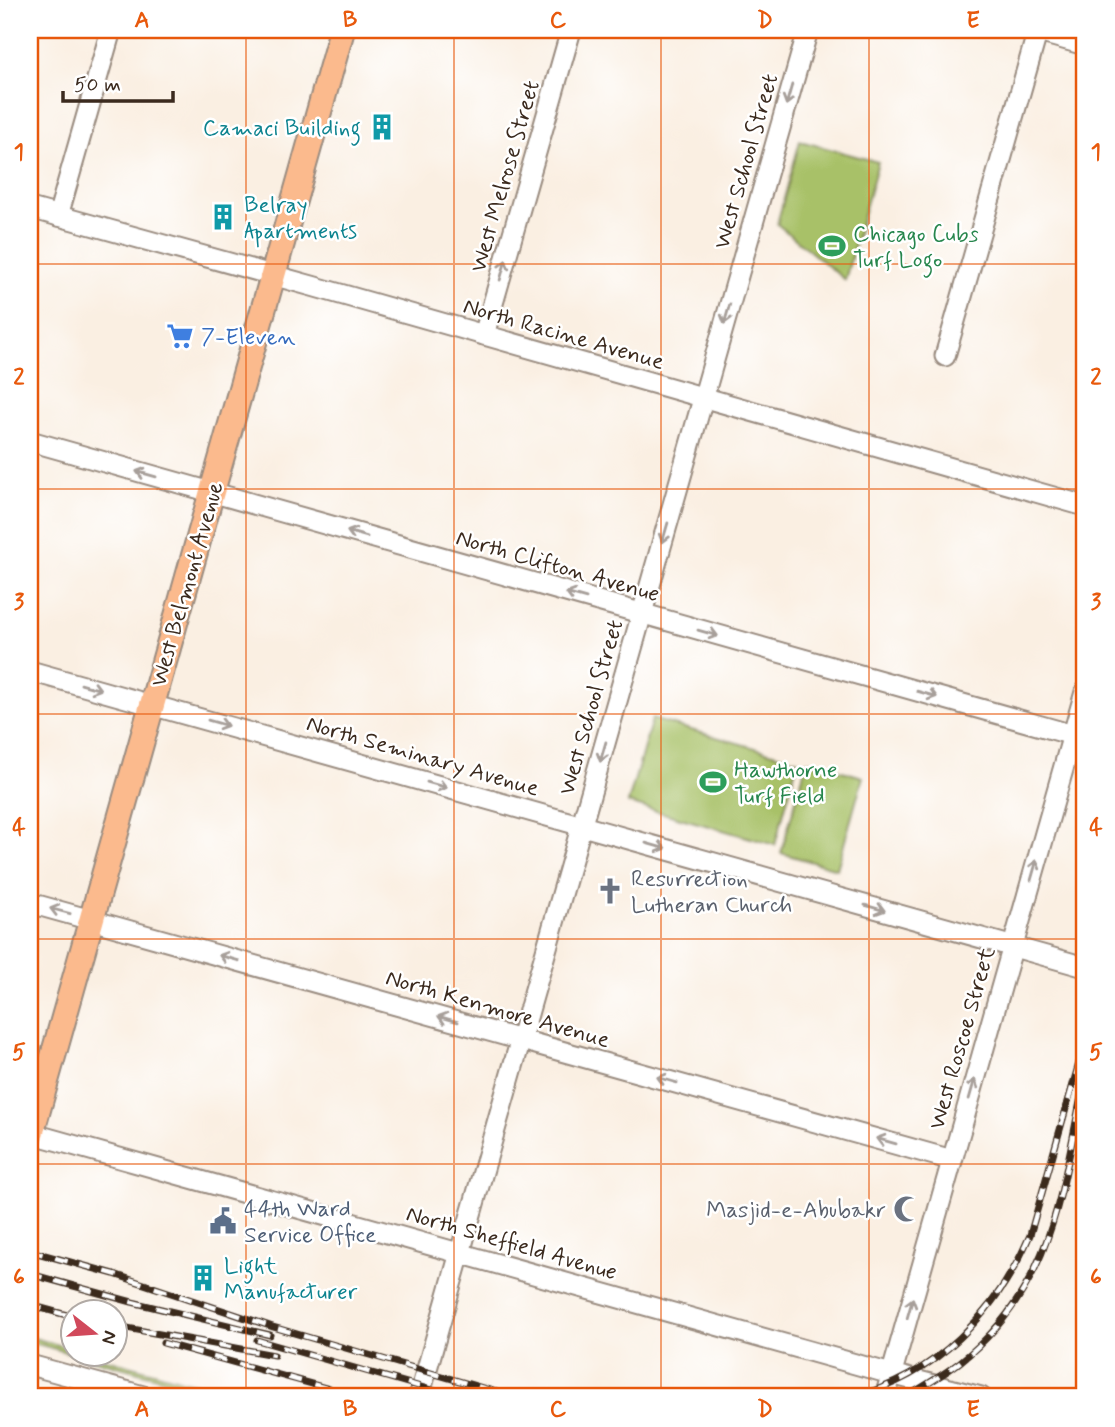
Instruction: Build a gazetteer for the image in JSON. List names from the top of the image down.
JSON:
{
  "streets": {
    "main road": ["West Belmont Avenue"],
    "street": [
      "West School Street",
      "West Melrose Street",
      "North Racine Avenue",
      "North Clifton Avenue",
      "North Seminary Avenue",
      "North Kenmore Avenue",
      "West Roscoe Street",
      "North Sheffield Avenue"
    ]
  },
  "crossings": [
    ["West School Street", "North Racine Avenue"],
    ["West School Street", "North Clifton Avenue"],
    ["West School Street", "North Seminary Avenue"],
    ["West School Street", "North Kenmore Avenue"],
    ["West School Street", "North Sheffield Avenue"],
    ["West Melrose Street", "North Racine Avenue"],
    ["North Racine Avenue", "West Belmont Avenue"],
    ["North Clifton Avenue", "West Belmont Avenue"],
    ["North Clifton Avenue", "West Roscoe Street"],
    ["West Belmont Avenue", "North Seminary Avenue"],
    ["West Belmont Avenue", "North Kenmore Avenue"],
    ["West Belmont Avenue", "North Sheffield Avenue"],
    ["North Seminary Avenue", "West Roscoe Street"],
    ["North Kenmore Avenue", "West Roscoe Street"],
    ["West Roscoe Street", "North Sheffield Avenue"]
  ],
  "one_way": [
    "West School Street",
    "West Melrose Street",
    "North Seminary Avenue",
    "North Kenmore Avenue",
    "West Roscoe Street"
  ],
  "places": {
    "building": ["Camaci Building", "Belray Apartments", "Light Manufacturer"],
    "sports": ["Chicago Cubs Turf Logo", "Hawthorne Turf Field"],
    "supermarket": ["7-Eleven"],
    "church": ["Resurrection Lutheran Church"],
    "mosque": ["Masjid-e-Abubakr"],
    "public building": ["44th Ward Service Office"]
  },
  "scale_bar": "50 m",
  "north": "right",
  "grid": {
    "columns": [
      "A",
      "B",
      "C",
      "D",
      "E"
    ],
    "rows": [
      "1",
      "2",
      "3",
      "4",
      "5",
      "6"
    ]
  }
}
